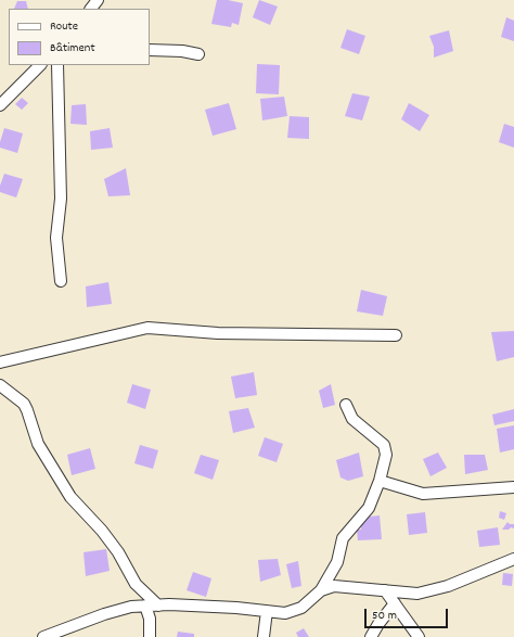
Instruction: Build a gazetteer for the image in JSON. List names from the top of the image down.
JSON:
{
  "legend": ["Route", "Bâtiment"],
  "scale_bar": "50 m"
}
